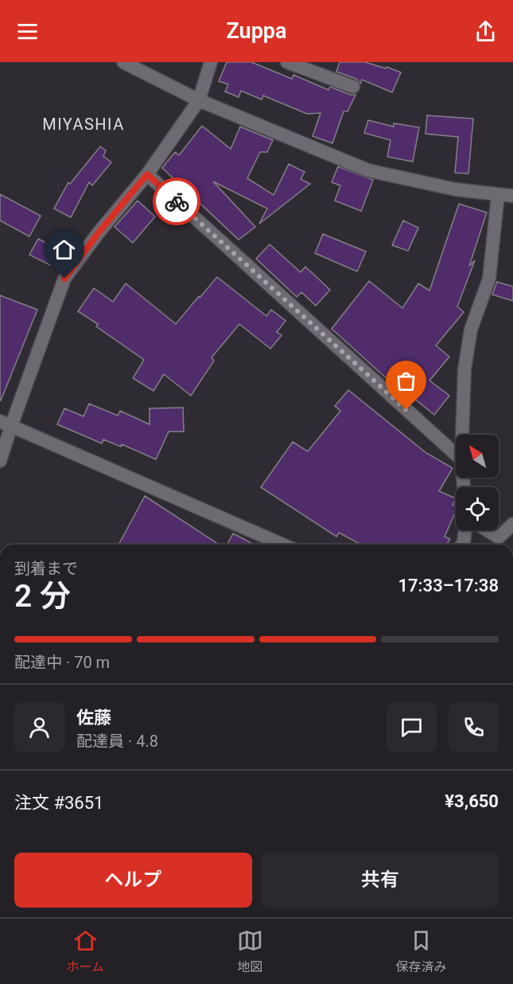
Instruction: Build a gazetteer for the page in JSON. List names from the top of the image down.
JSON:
{
  "districts": ["MIYASHIA"],
  "north": "top left",
  "page": {
    "header": "Zuppa",
    "heading": ["2 分", "到着まで", "17:33–17:38"],
    "panel": [
      "佐藤",
      "配達員 · 4.8",
      "注文 #3651",
      "¥3,650"
    ],
    "bar": "配達中 · 70 m",
    "buttons": ["ヘルプ", "共有"],
    "tabs": ["ホーム", "地図", "保存済み"]
  }
}
